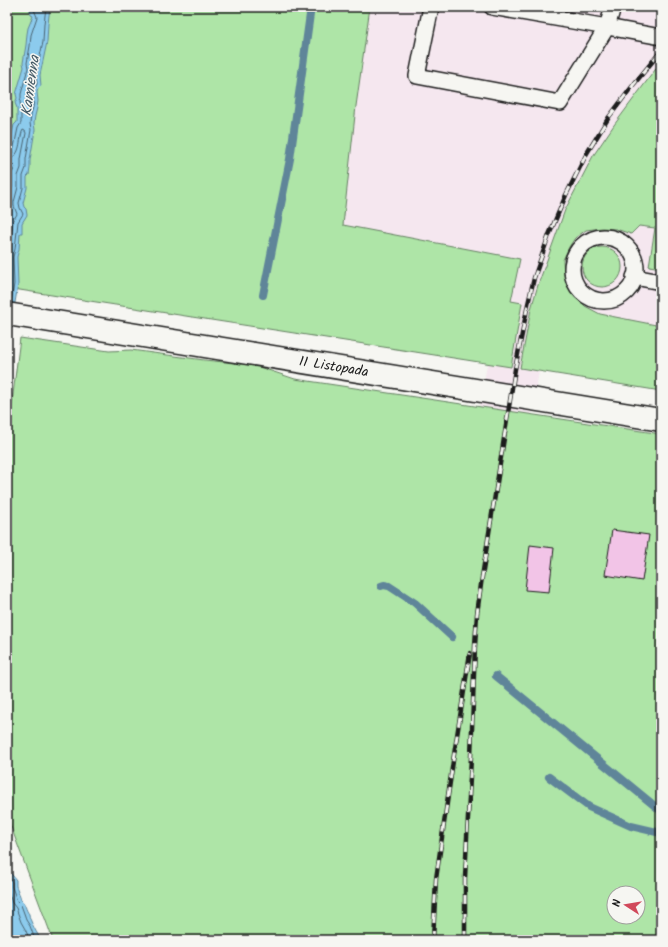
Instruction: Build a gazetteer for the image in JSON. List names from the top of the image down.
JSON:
{
  "streets": {
    "street": ["11 Listopada"]
  },
  "water": ["Kamienna"],
  "north": "left"
}
